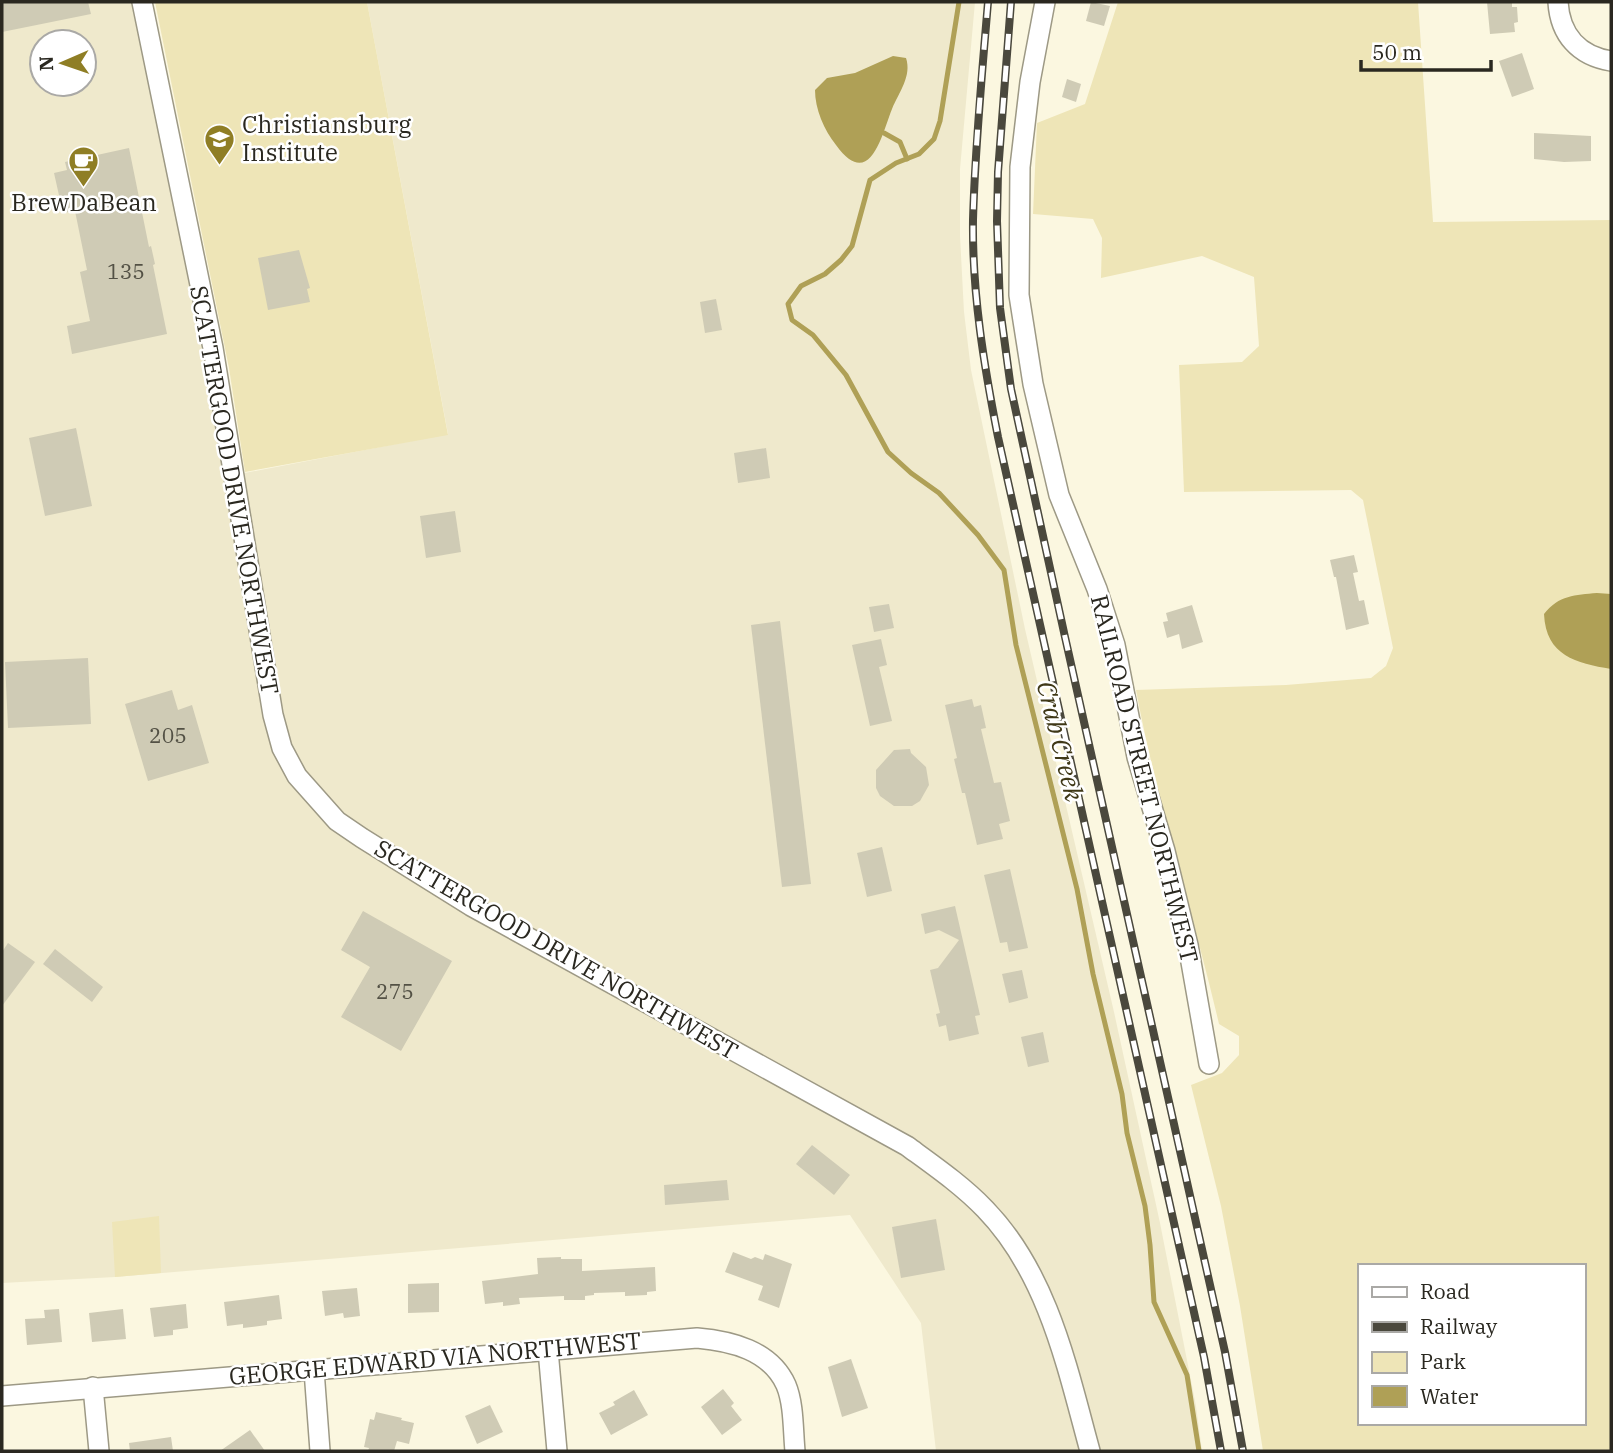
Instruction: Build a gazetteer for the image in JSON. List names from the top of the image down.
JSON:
{
  "streets": {
    "street": ["SCATTERGOOD DRIVE NORTHWEST", "RAILROAD STREET NORTHWEST", "GEORGE EDWARD VIA NORTHWEST"]
  },
  "water": ["Crab Creek"],
  "places": {
    "school or university": ["Christiansburg Institute"],
    "cafe": ["BrewDaBean"]
  },
  "house_numbers": ["135", "205", "275"],
  "legend": [
    "Road",
    "Railway",
    "Park",
    "Water"
  ],
  "scale_bar": "50 m",
  "north": "left"
}
